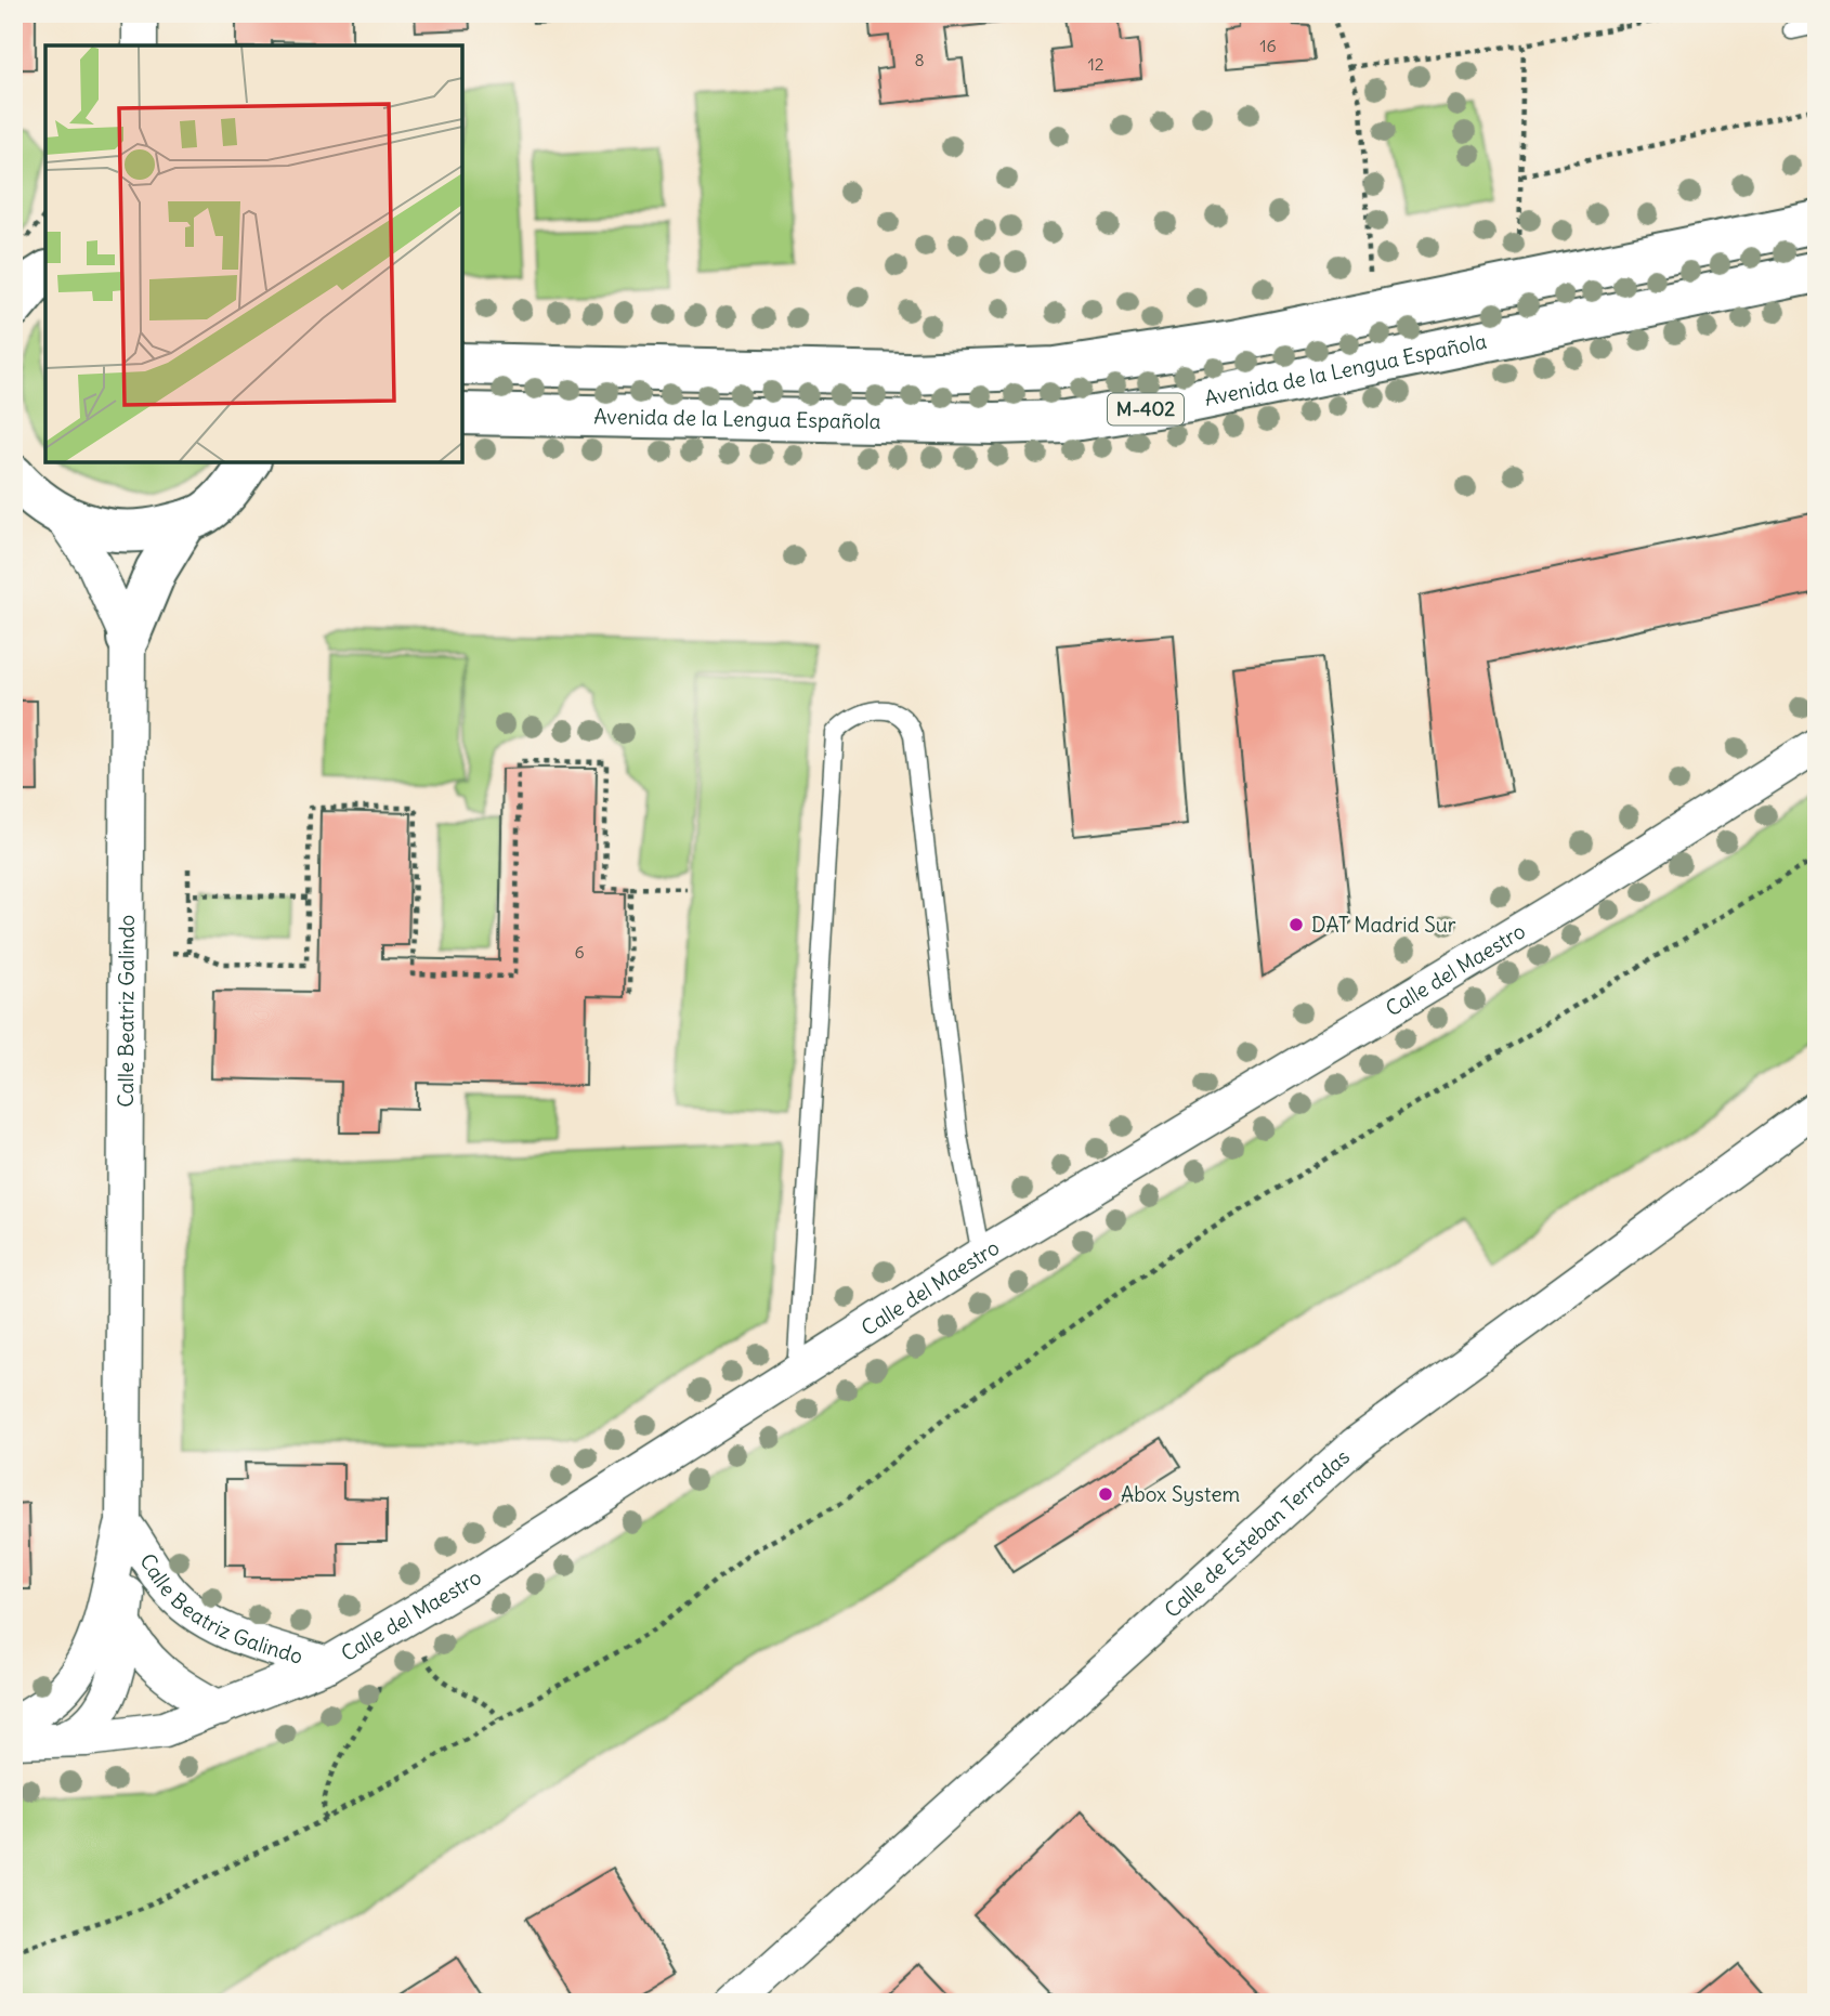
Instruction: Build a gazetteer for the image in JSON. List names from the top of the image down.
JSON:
{
  "streets": {
    "highway": ["Avenida de la Lengua Española", "M-402"],
    "street": ["Calle del Maestro", "Calle Beatriz Galindo", "Calle de Esteban Terradas"]
  },
  "crossings": [
    ["Calle del Maestro", "Calle Beatriz Galindo"]
  ],
  "places": ["DAT Madrid Sur", "Abox System"],
  "house_numbers": [
    "16",
    "8",
    "12",
    "6"
  ]
}
